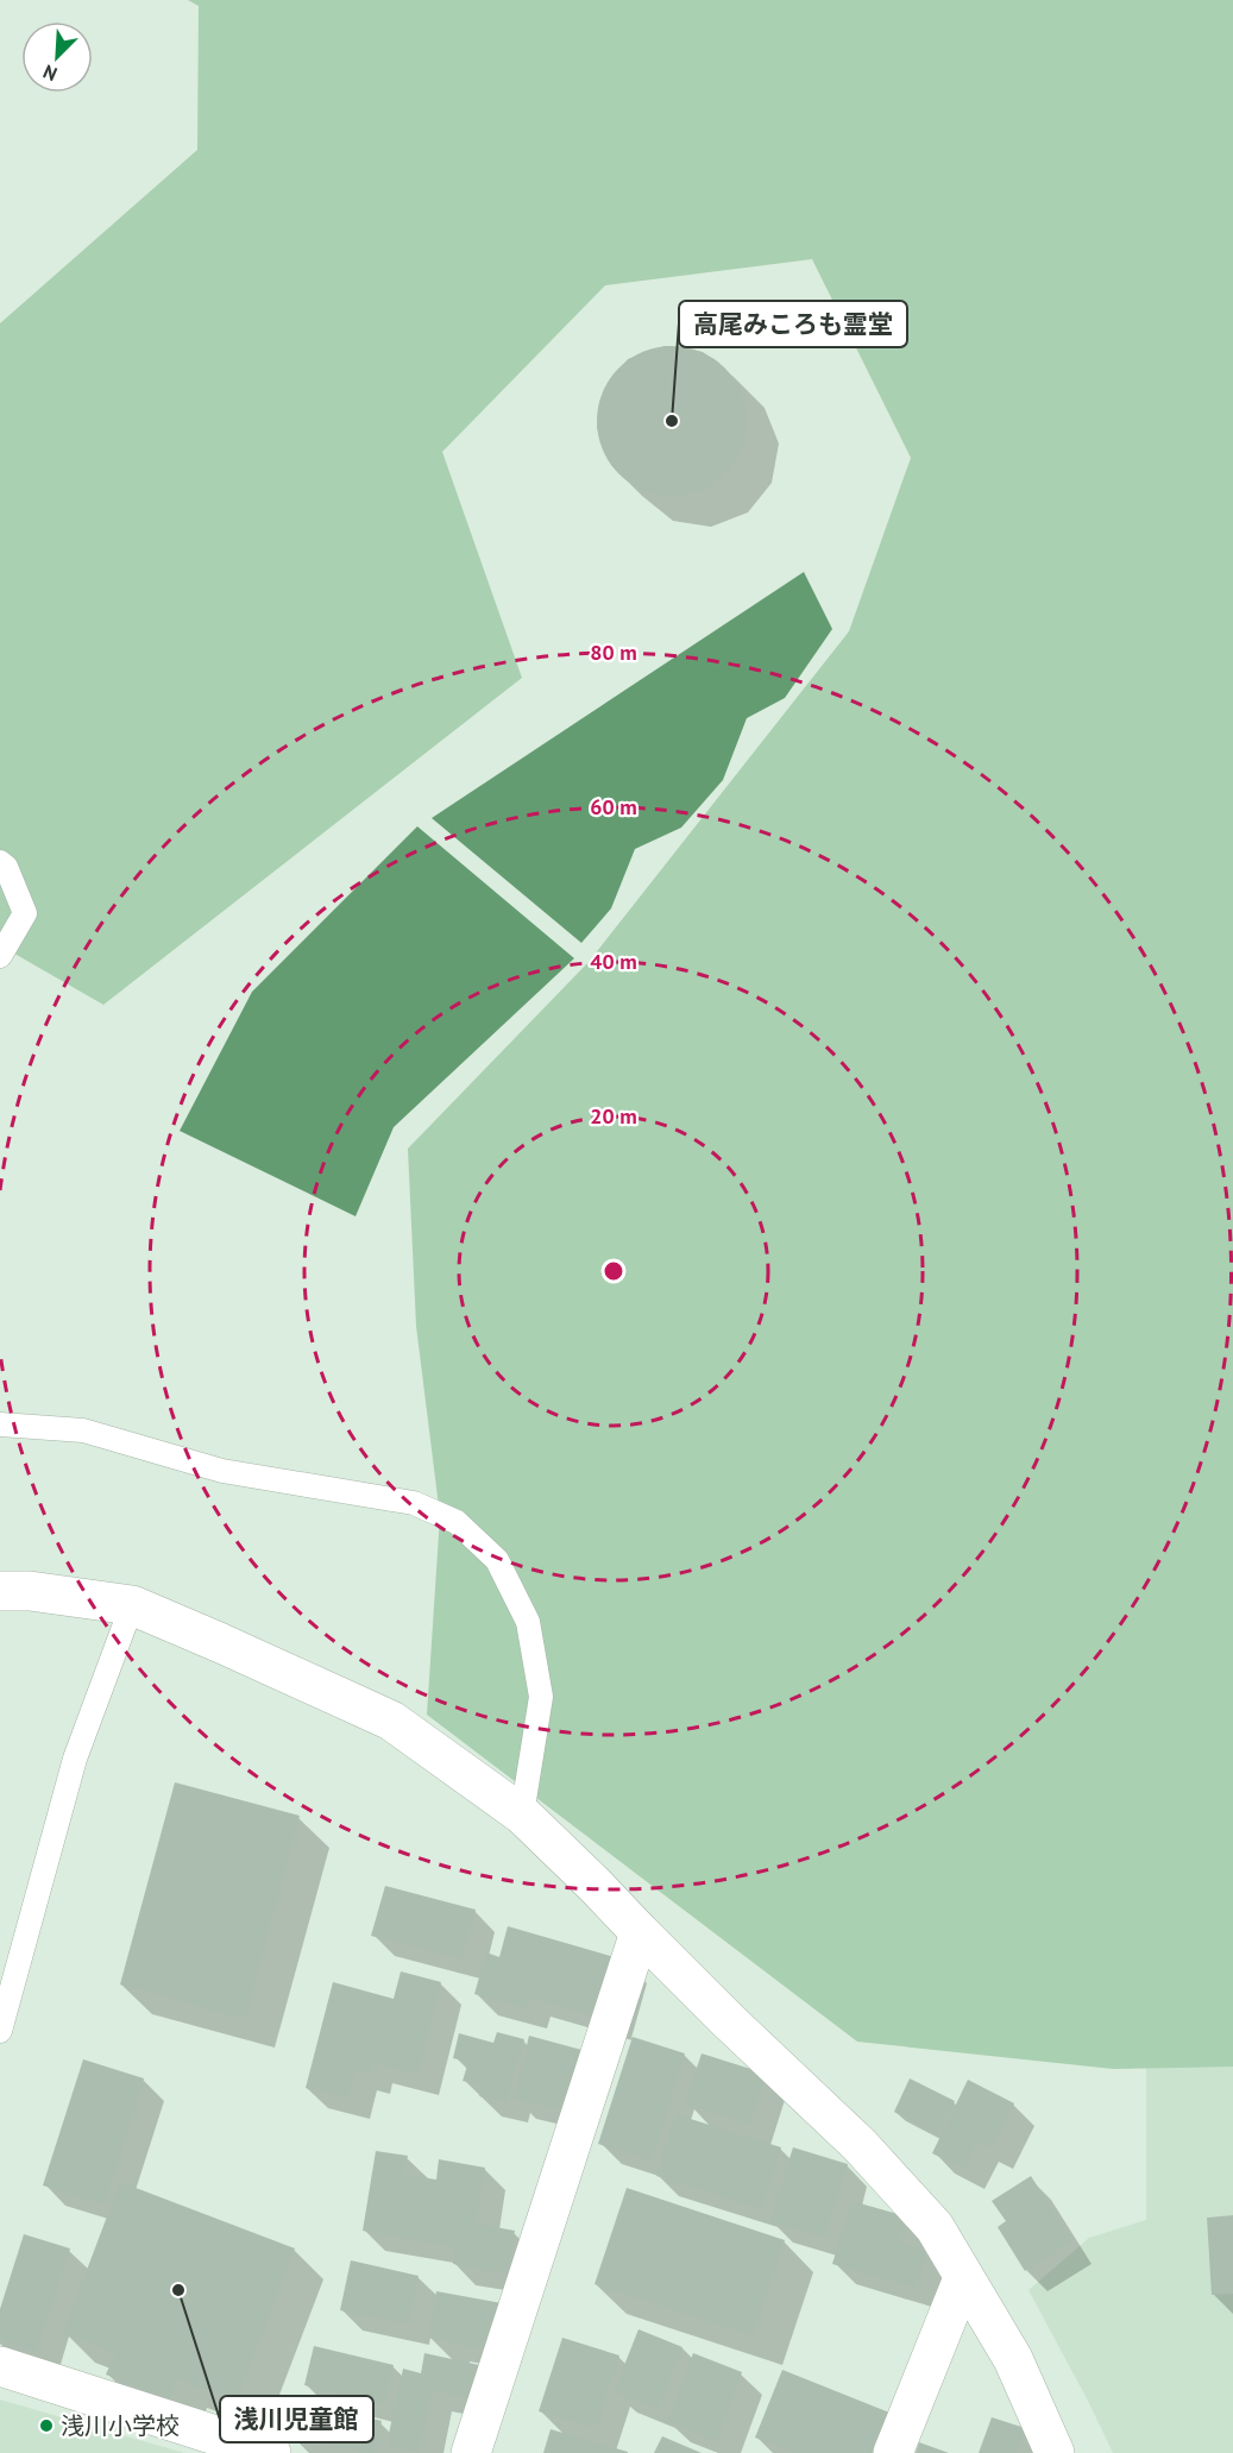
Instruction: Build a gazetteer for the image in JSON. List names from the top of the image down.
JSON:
{
  "places": ["高尾みころも霊堂", "浅川児童館", "浅川小学校"],
  "north": "bottom left",
  "rings": [
    "80 m",
    "60 m",
    "40 m",
    "20 m"
  ]
}
